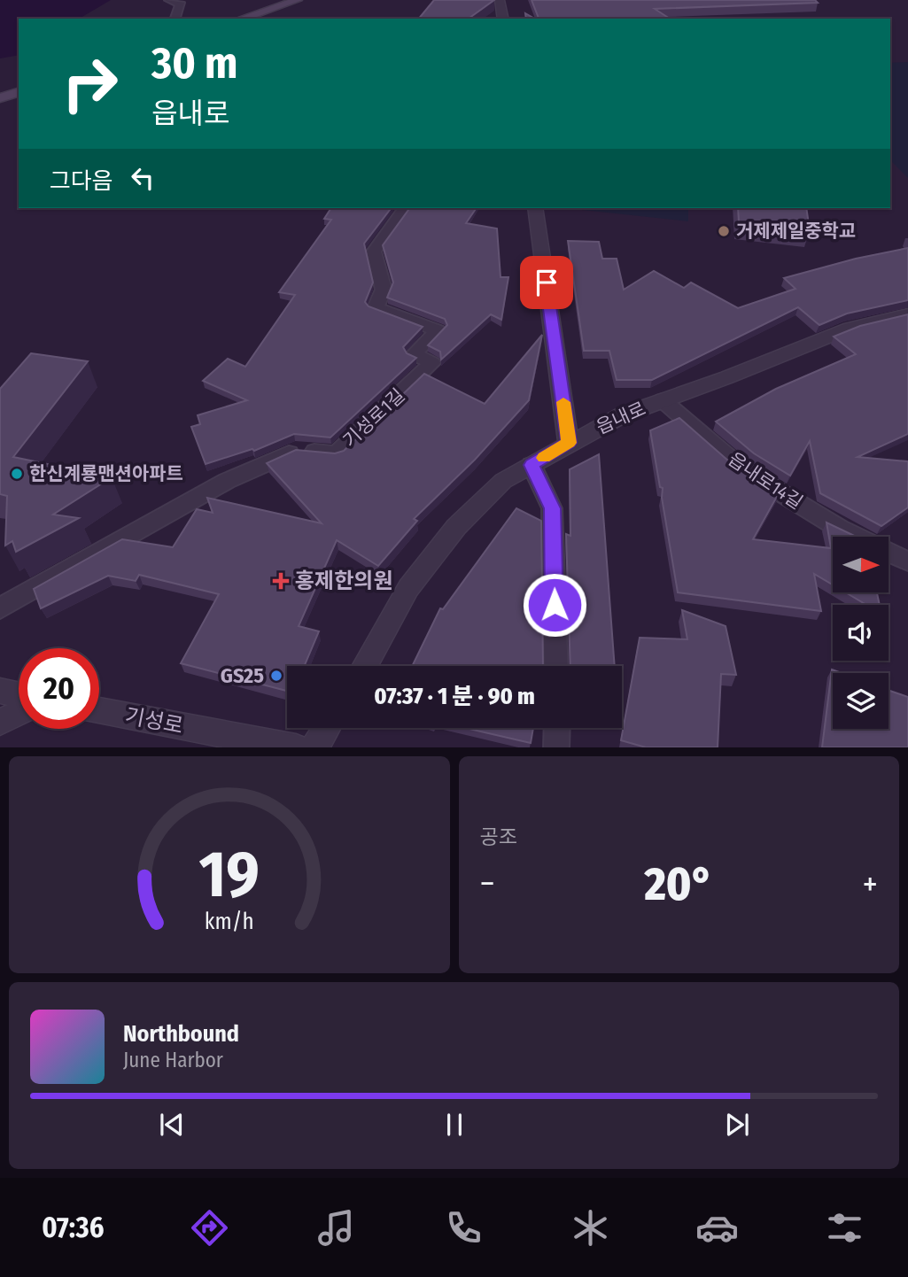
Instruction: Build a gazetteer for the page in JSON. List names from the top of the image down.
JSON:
{
  "streets": {
    "street": ["읍내로", "기성로"],
    "lane": ["기성로1길", "읍내로14길"]
  },
  "crossings": [
    ["읍내로", "읍내로14길"]
  ],
  "places": {
    "other": ["거제제일중학교", "한신계룡맨션아파트", "GS25"],
    "health": ["홍제한의원"]
  },
  "north": "right",
  "page": {
    "turn": ["30 m", "읍내로"],
    "then": "그다음",
    "limit": "20",
    "trip": "07:37 · 1 분 · 90 m",
    "tile": "공조",
    "heat": ["−", "20°", "+"],
    "song": ["Northbound", "June Harbor"],
    "tabs": "07:36",
    "gauge": ["19", "km/h"]
  }
}
